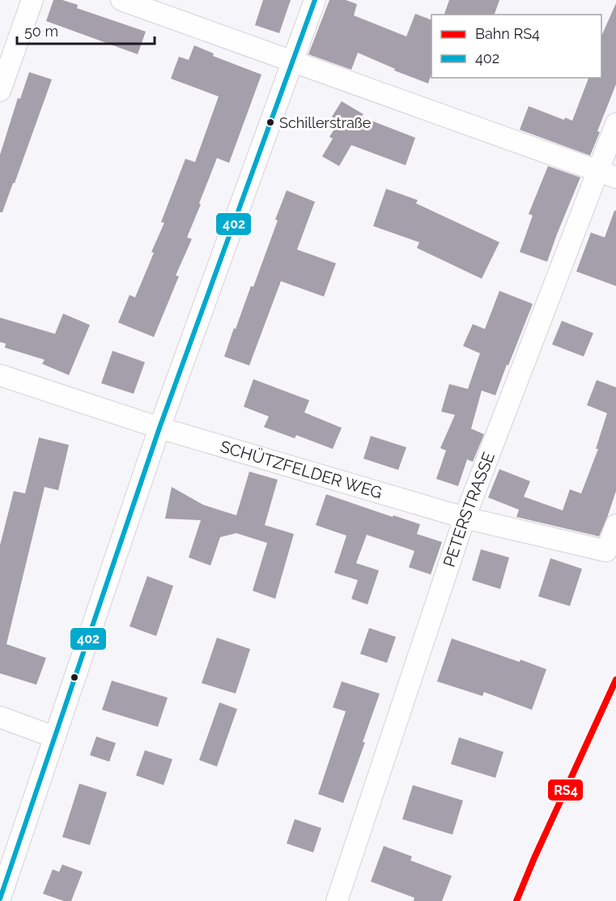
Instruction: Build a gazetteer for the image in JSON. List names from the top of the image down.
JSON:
{
  "streets": {
    "street": ["SCHÜTZFELDER WEG", "PETERSTRASSE"]
  },
  "crossings": [
    ["SCHÜTZFELDER WEG", "PETERSTRASSE"]
  ],
  "places": ["Schillerstraße"],
  "lines": ["transit line 402", "rail line RS4"],
  "legend": ["Bahn RS4", "402"],
  "scale_bar": "50 m"
}
